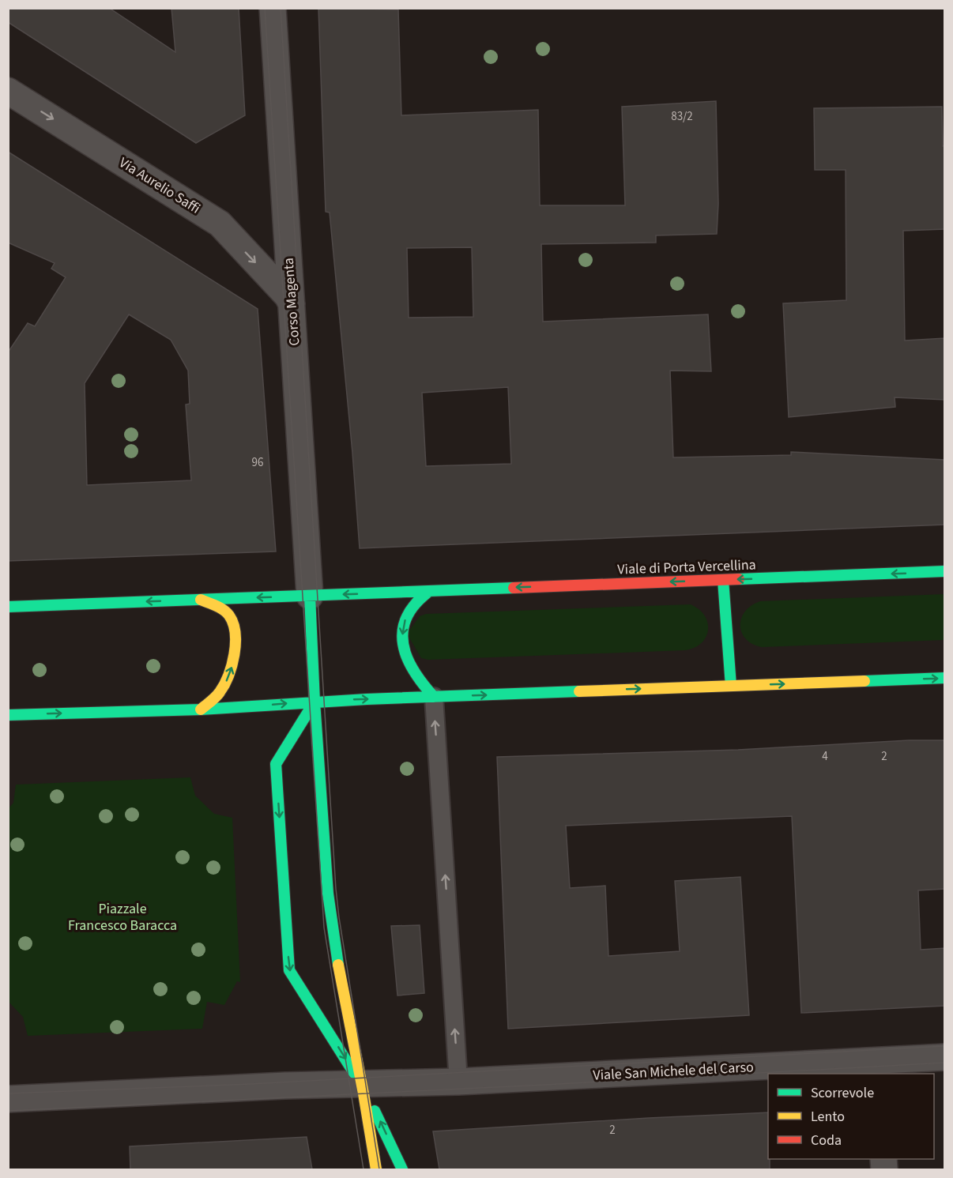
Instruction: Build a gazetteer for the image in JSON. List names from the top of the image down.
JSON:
{
  "streets": {
    "main road": ["Viale di Porta Vercellina"],
    "street": ["Via Aurelio Saffi", "Corso Magenta", "Viale San Michele del Carso"]
  },
  "crossings": [
    ["Via Aurelio Saffi", "Corso Magenta"]
  ],
  "one_way": ["Via Aurelio Saffi", "Viale di Porta Vercellina"],
  "parks": ["Piazzale Francesco Baracca"],
  "house_numbers": [
    "83/2",
    "96",
    "4",
    "2",
    "2"
  ],
  "legend": ["Scorrevole", "Lento", "Coda"]
}
